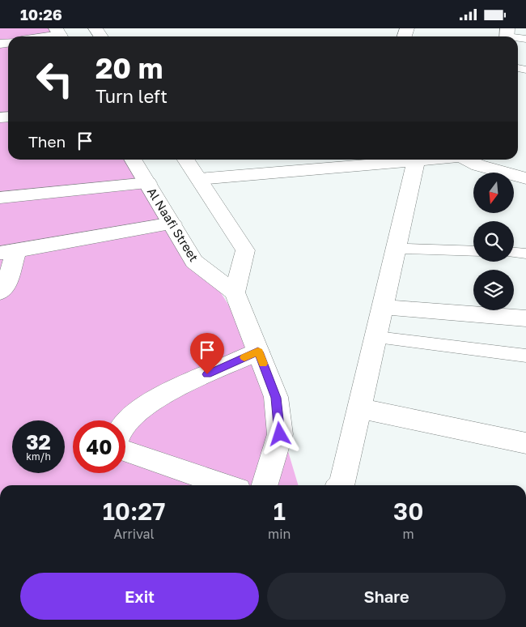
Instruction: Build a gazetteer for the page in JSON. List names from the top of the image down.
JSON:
{
  "streets": {
    "street": ["Al Naafi Street"]
  },
  "north": "bottom",
  "page": {
    "status": "10:26",
    "turn": ["20 m", "Turn left"],
    "then": "Then",
    "speed": "32 km/h",
    "limit": "40",
    "eta": [
      "10:27",
      "Arrival",
      "1",
      "min",
      "30",
      "m"
    ],
    "buttons": ["Exit", "Share"]
  }
}
